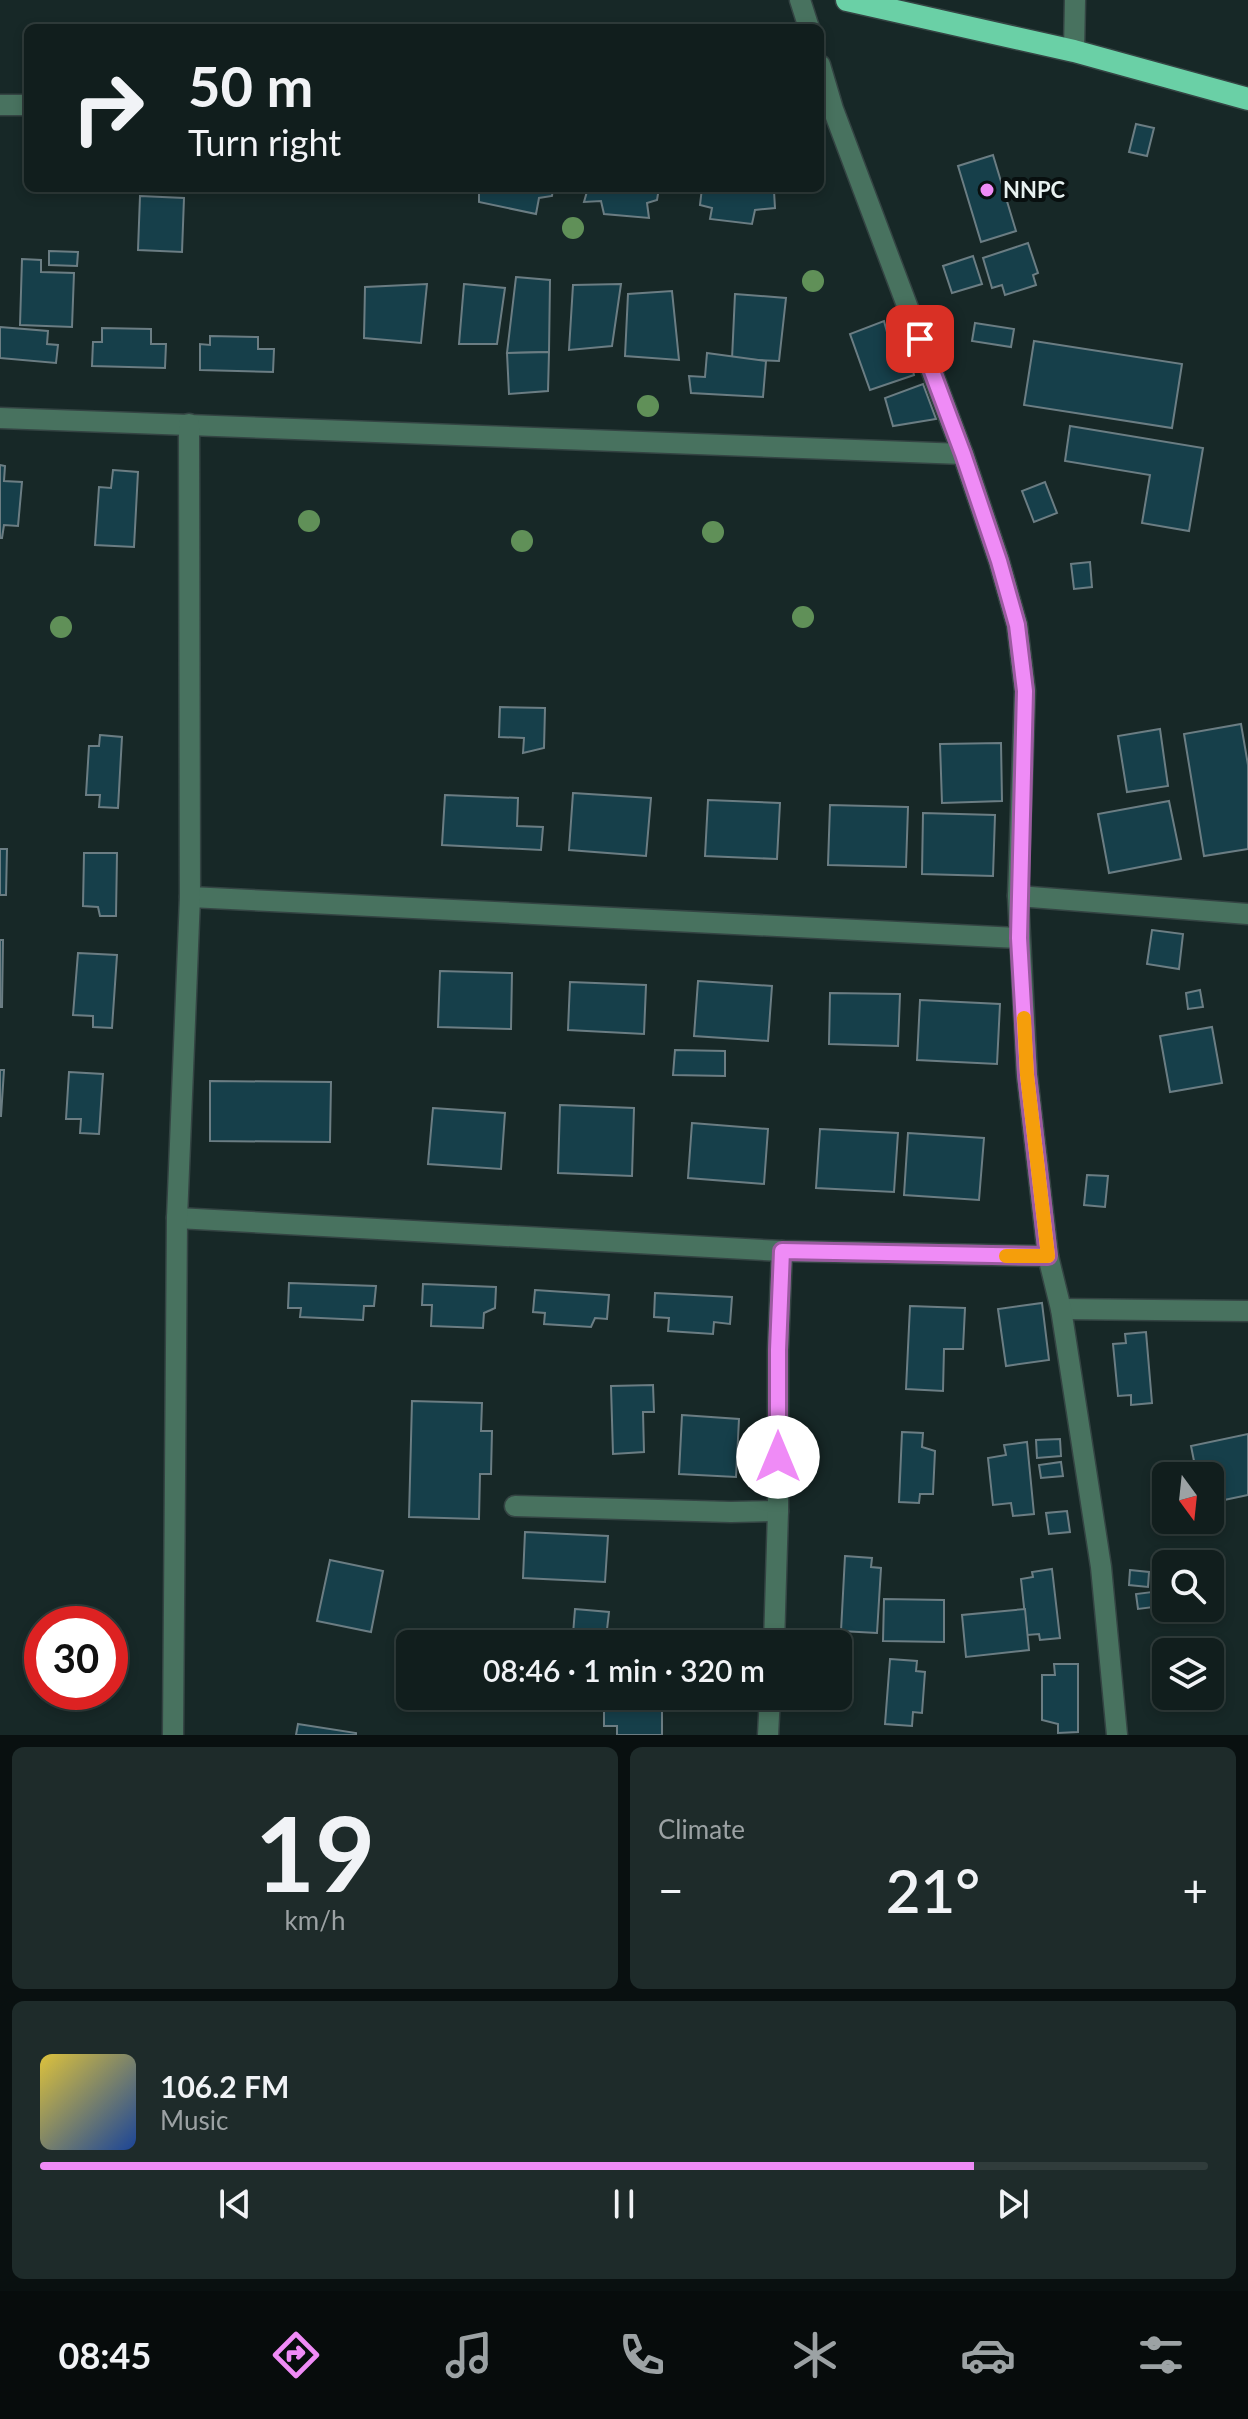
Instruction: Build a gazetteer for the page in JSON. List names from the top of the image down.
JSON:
{
  "places": ["NNPC"],
  "north": "bottom",
  "page": {
    "turn": ["50 m", "Turn right"],
    "limit": "30",
    "trip": "08:46 · 1 min · 320 m",
    "tile": [
      ["19", "km/h"],
      "Climate"
    ],
    "heat": ["−", "21°", "+"],
    "song": ["106.2 FM", "Music"],
    "tabs": "08:45"
  }
}
